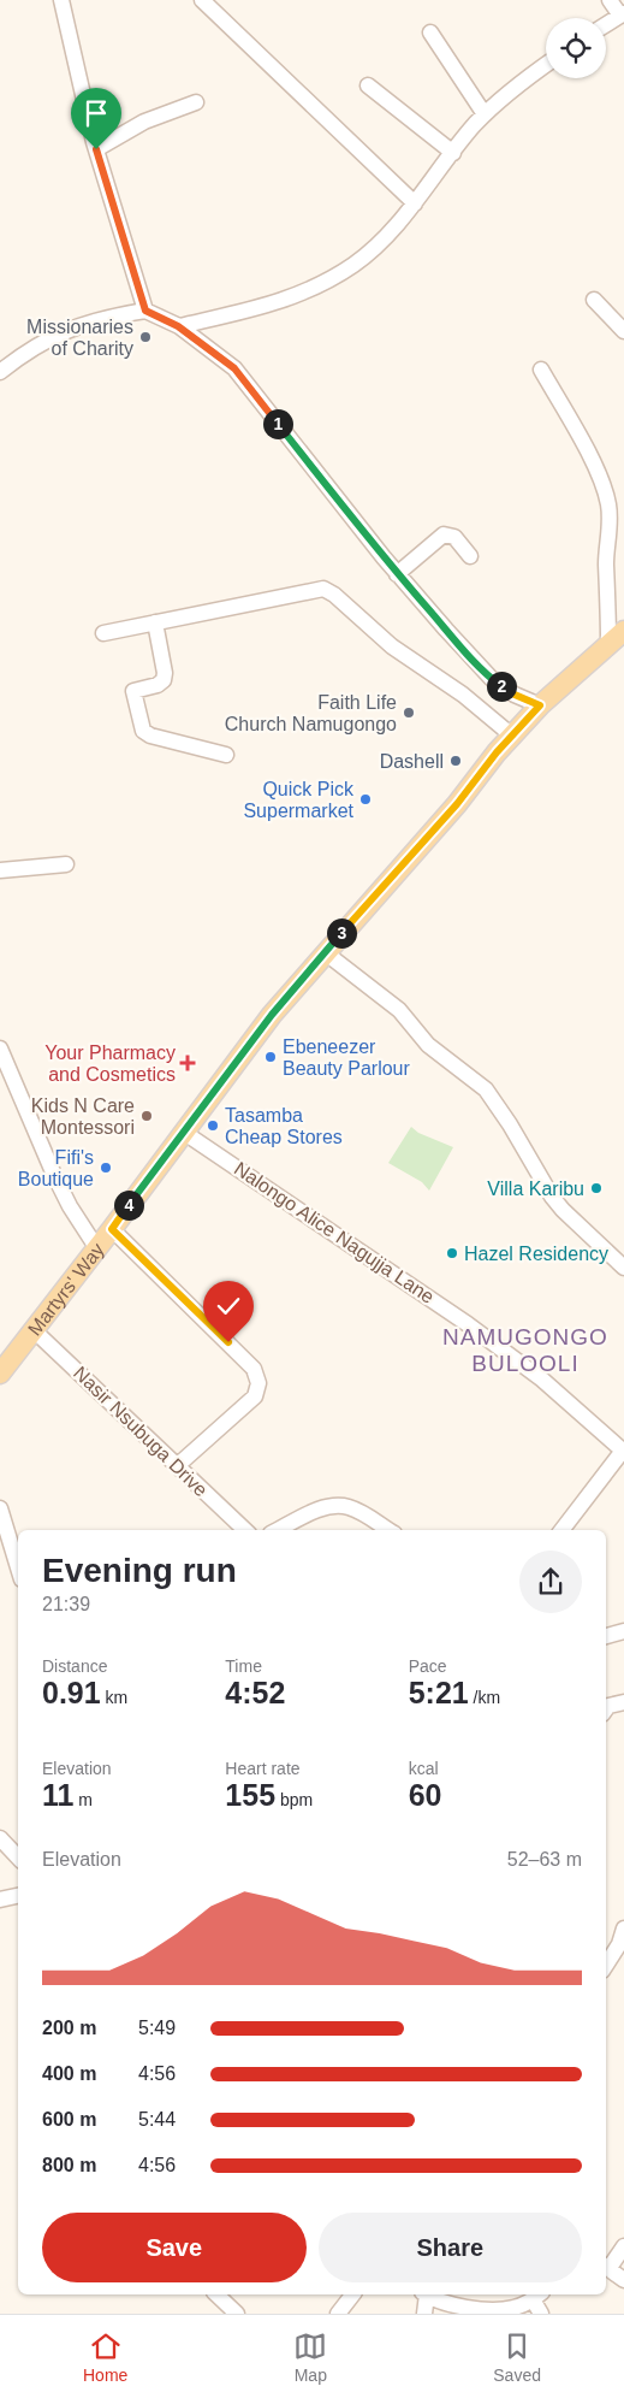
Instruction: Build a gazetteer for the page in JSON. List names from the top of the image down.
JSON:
{
  "streets": {
    "main road": ["Martyrs' Way"],
    "street": ["Nalongo Alice Nagujja Lane", "Nasir Nsubuga Drive"]
  },
  "crossings": [
    ["Nalongo Alice Nagujja Lane", "Martyrs' Way"],
    ["Martyrs' Way", "Nasir Nsubuga Drive"]
  ],
  "districts": ["NAMUGONGO BULOOLI"],
  "places": {
    "other": [
      "Missionaries of Charity",
      "Faith Life Church Namugongo",
      "Dashell",
      "Quick Pick Supermarket",
      "Ebeneezer Beauty Parlour",
      "Kids N Care Montessori",
      "Tasamba Cheap Stores",
      "Fifi's Boutique",
      "Villa Karibu",
      "Hazel Residency"
    ],
    "health": ["Your Pharmacy and Cosmetics"]
  },
  "page": {
    "pins": [
      "1",
      "2",
      "3",
      "4"
    ],
    "heading": ["Evening run", "21:39"],
    "stats": [
      ["Distance", "0.91 km"],
      ["Time", "4:52"],
      ["Pace", "5:21 /km"],
      ["Elevation", "11 m"],
      ["Heart rate", "155 bpm"],
      ["kcal", "60"]
    ],
    "chart": ["Elevation", "52–63 m"],
    "list": [
      {
        "name": "200 m",
        "note": "5:49"
      },
      {
        "name": "400 m",
        "note": "4:56"
      },
      {
        "name": "600 m",
        "note": "5:44"
      },
      {
        "name": "800 m",
        "note": "4:56"
      }
    ],
    "buttons": ["Save", "Share"],
    "tabs": ["Home", "Map", "Saved"]
  }
}
